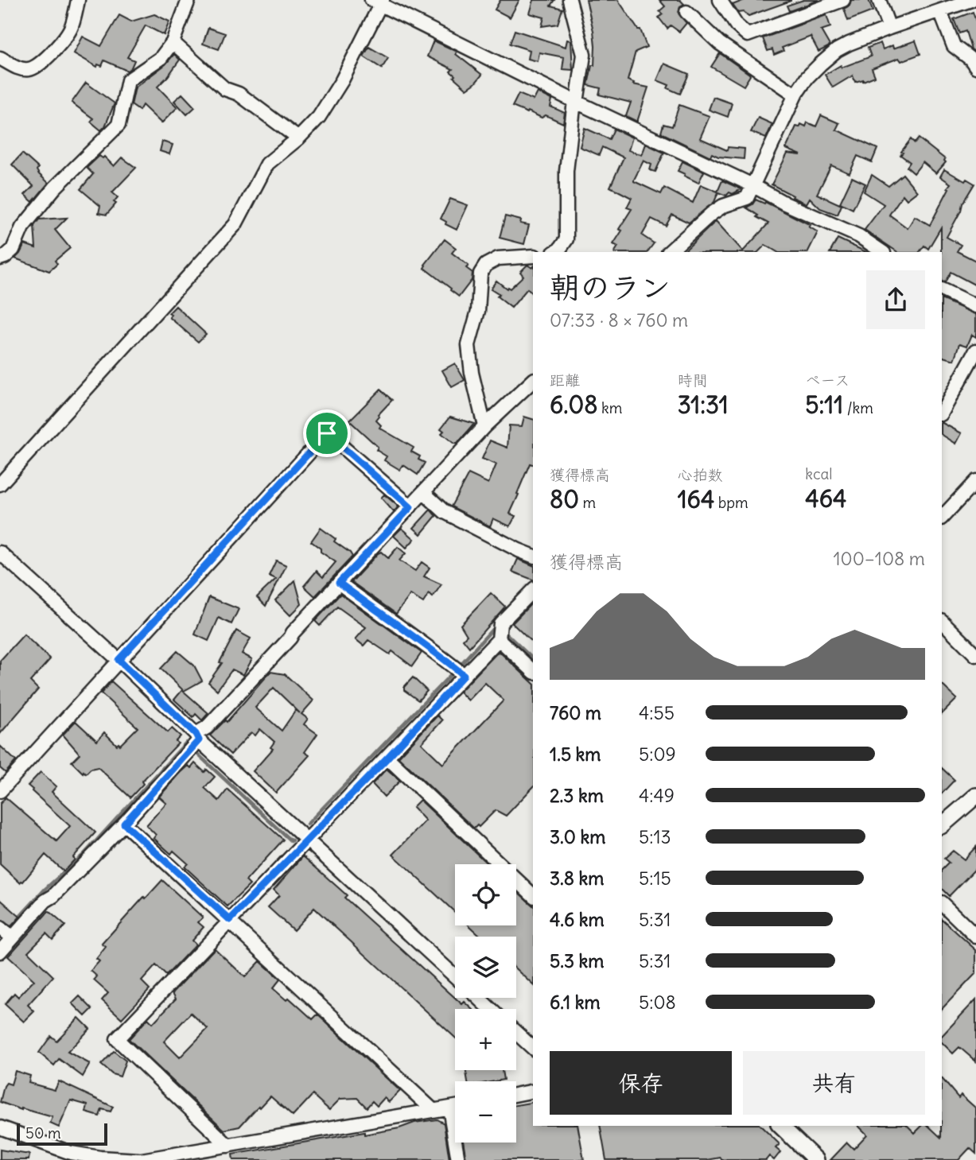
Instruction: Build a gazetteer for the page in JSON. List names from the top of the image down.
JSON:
{
  "scale_bar": "50 m",
  "page": {
    "heading": ["朝のラン", "07:33 · 8 × 760 m"],
    "stats": [
      ["距離", "6.08 km"],
      ["時間", "31:31"],
      ["ペース", "5:11 /km"],
      ["獲得標高", "80 m"],
      ["心拍数", "164 bpm"],
      ["kcal", "464"]
    ],
    "chart": ["獲得標高", "100–108 m"],
    "list": [
      {
        "name": "760 m",
        "note": "4:55"
      },
      {
        "name": "1.5 km",
        "note": "5:09"
      },
      {
        "name": "2.3 km",
        "note": "4:49"
      },
      {
        "name": "3.0 km",
        "note": "5:13"
      },
      {
        "name": "3.8 km",
        "note": "5:15"
      },
      {
        "name": "4.6 km",
        "note": "5:31"
      },
      {
        "name": "5.3 km",
        "note": "5:31"
      },
      {
        "name": "6.1 km",
        "note": "5:08"
      }
    ],
    "map_buttons": ["+", "−"],
    "buttons": ["保存", "共有"],
    "scale": "50 m"
  }
}
